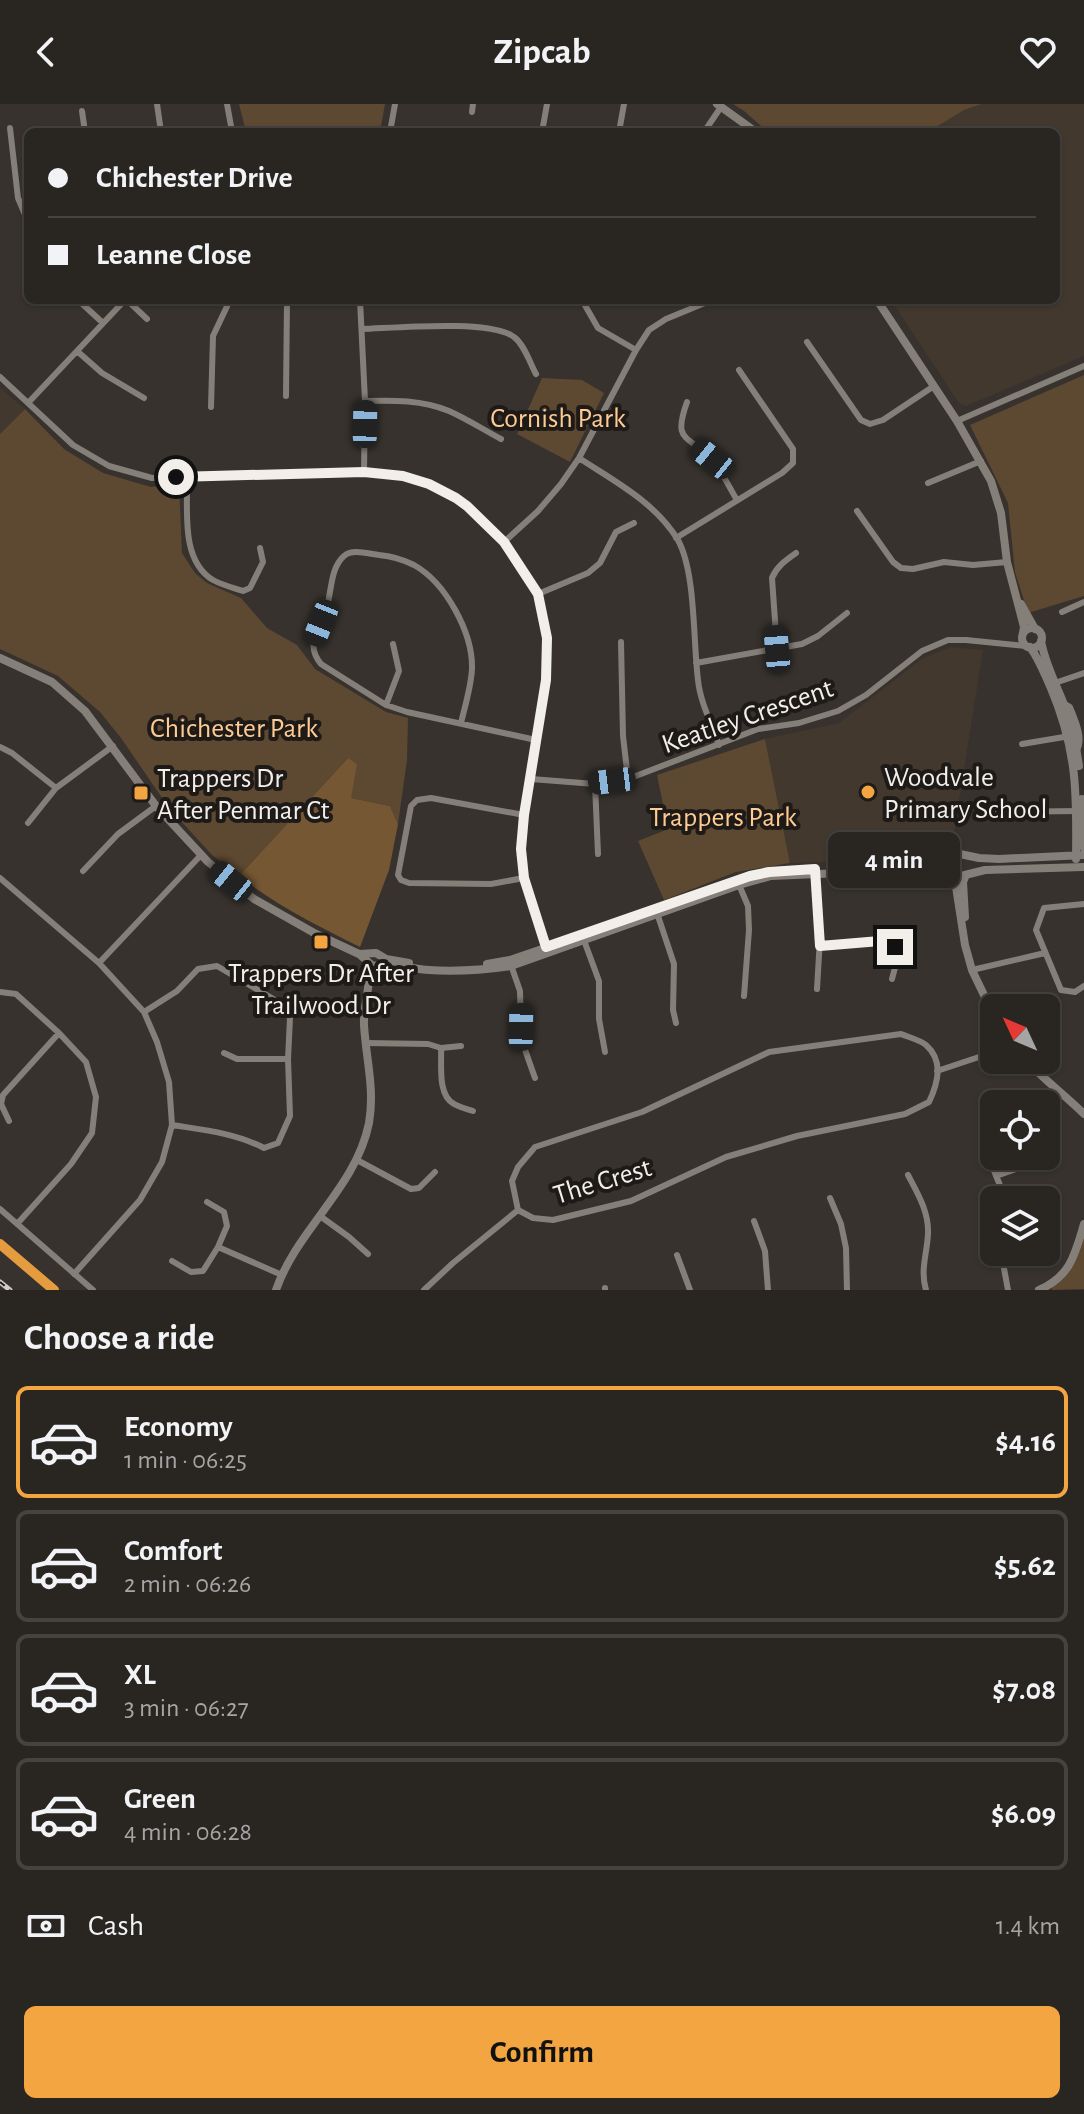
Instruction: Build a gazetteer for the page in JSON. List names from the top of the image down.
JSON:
{
  "streets": {
    "street": ["Keatley Crescent", "The Crest"]
  },
  "parks": ["Cornish Park", "Chichester Park", "Trappers Park"],
  "places": {
    "other": ["Woodvale Primary School"],
    "transit": ["Trappers Dr After Penmar Ct", "Trappers Dr After Trailwood Dr"]
  },
  "north": "top left",
  "page": {
    "header": "Zipcab",
    "banner": ["Chichester Drive", "Leanne Close"],
    "bubble": "4 min",
    "heading": "Choose a ride",
    "list": [
      {
        "name": "Economy",
        "note": "1 min · 06:25",
        "value": "$4.16"
      },
      {
        "name": "Comfort",
        "note": "2 min · 06:26",
        "value": "$5.62"
      },
      {
        "name": "XL",
        "note": "3 min · 06:27",
        "value": "$7.08"
      },
      {
        "name": "Green",
        "note": "4 min · 06:28",
        "value": "$6.09"
      }
    ],
    "pay": ["Cash", "1.4 km"],
    "buttons": "Confirm"
  }
}
